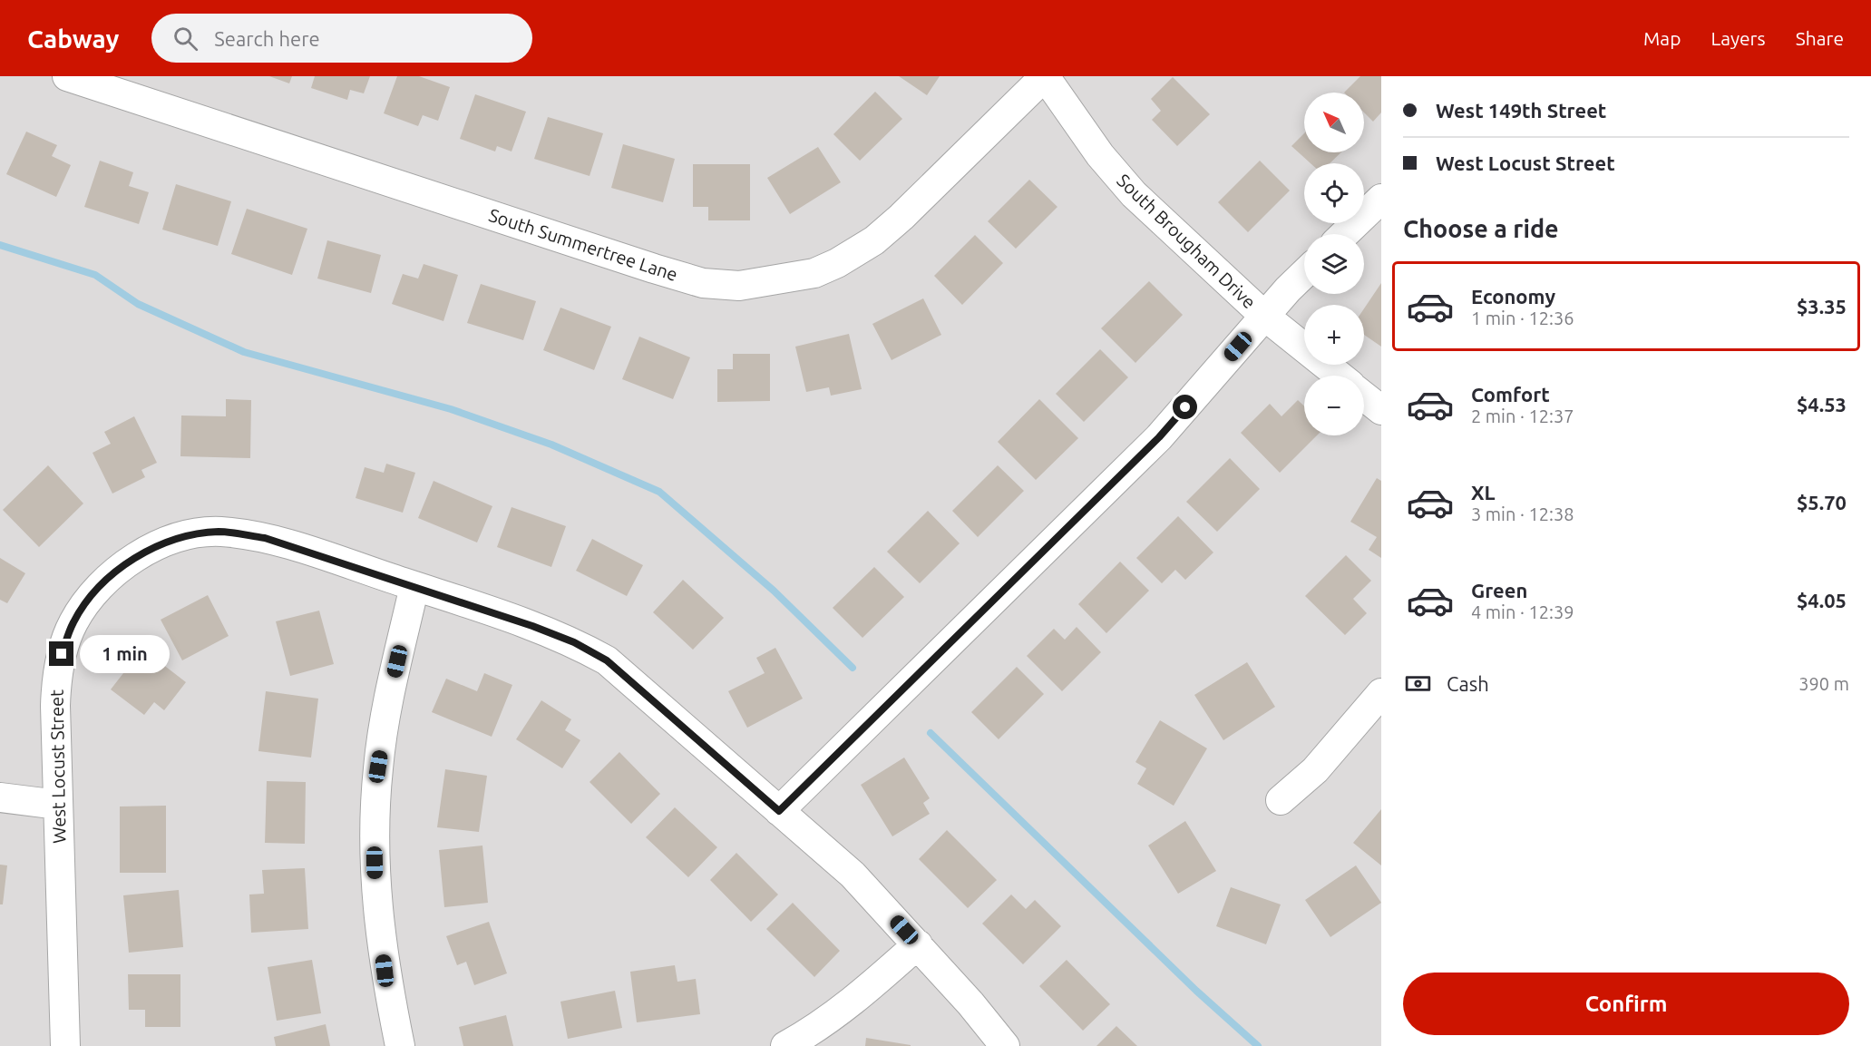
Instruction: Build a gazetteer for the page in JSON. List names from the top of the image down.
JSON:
{
  "streets": {
    "street": ["South Brougham Drive", "South Summertree Lane", "West Locust Street"]
  },
  "crossings": [
    ["South Brougham Drive", "South Summertree Lane"]
  ],
  "north": "top left",
  "page": {
    "header": "Cabway",
    "search": "Search here",
    "nav": ["Map", "Layers", "Share"],
    "banner": ["West 149th Street", "West Locust Street"],
    "map_buttons": ["+", "−"],
    "heading": "Choose a ride",
    "list": [
      {
        "name": "Economy",
        "note": "1 min · 12:36",
        "value": "$3.35"
      },
      {
        "name": "Comfort",
        "note": "2 min · 12:37",
        "value": "$4.53"
      },
      {
        "name": "XL",
        "note": "3 min · 12:38",
        "value": "$5.70"
      },
      {
        "name": "Green",
        "note": "4 min · 12:39",
        "value": "$4.05"
      }
    ],
    "bubble": "1 min",
    "pay": ["Cash", "390 m"],
    "buttons": "Confirm"
  }
}
